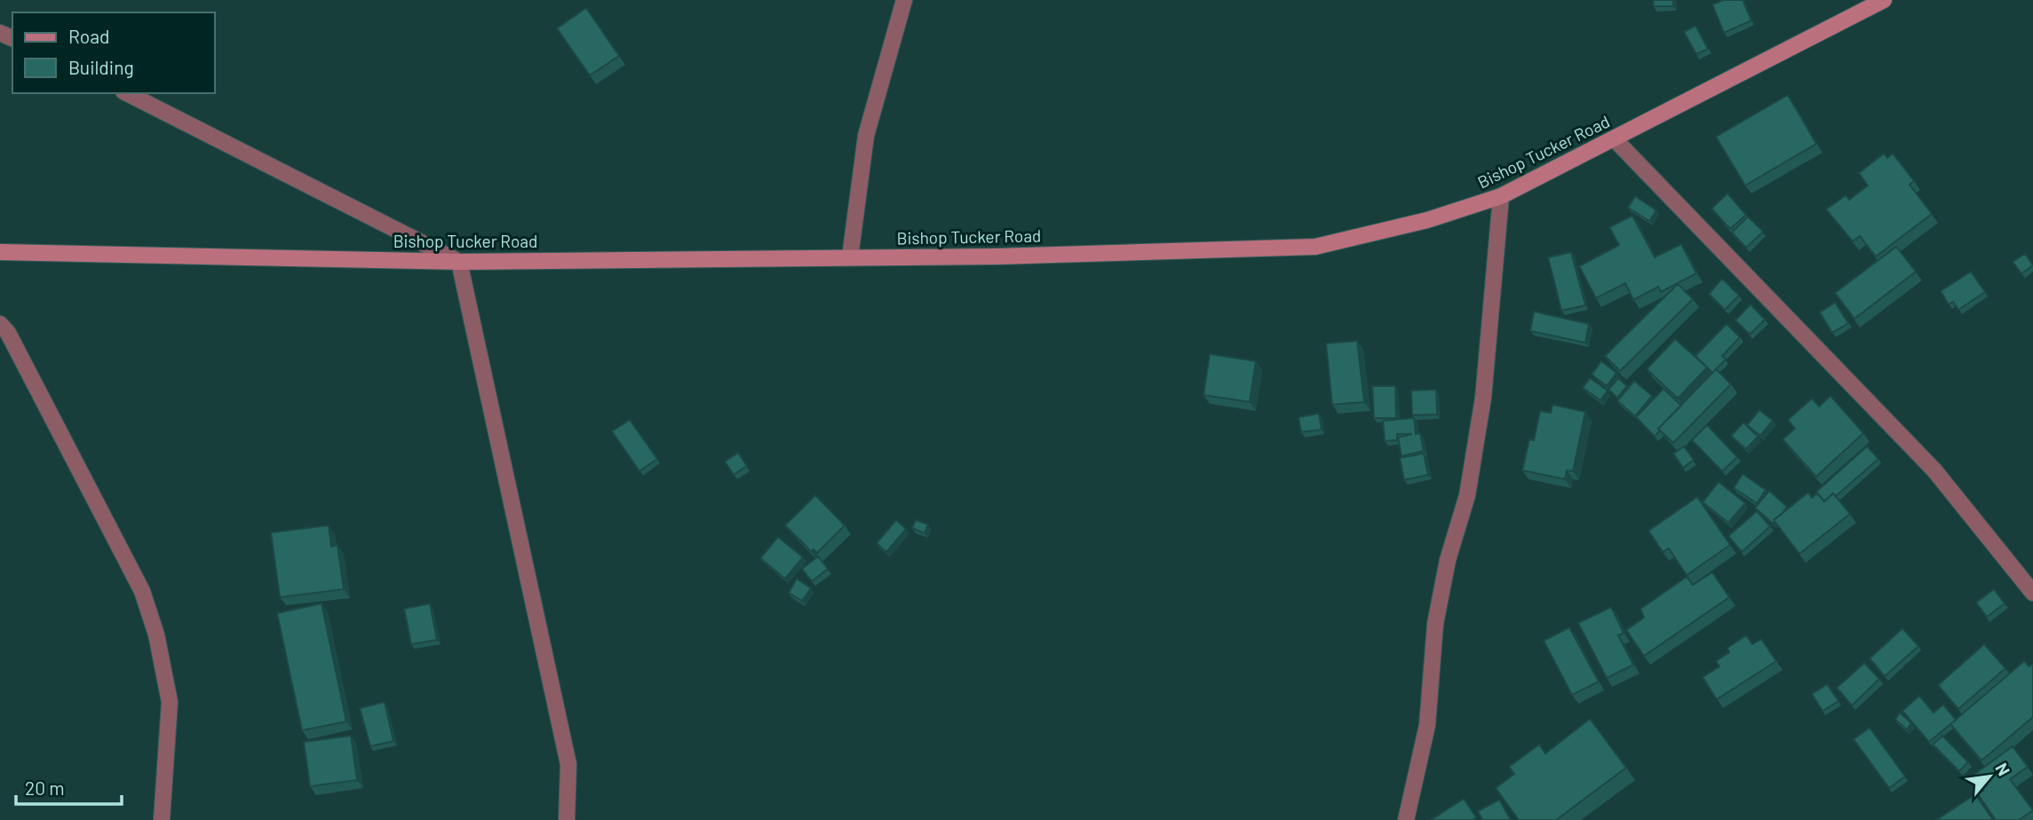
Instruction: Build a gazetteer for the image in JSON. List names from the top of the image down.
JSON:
{
  "streets": {
    "main road": ["Bishop Tucker Road"]
  },
  "legend": ["Road", "Building"],
  "scale_bar": "20 m",
  "north": "top right"
}
